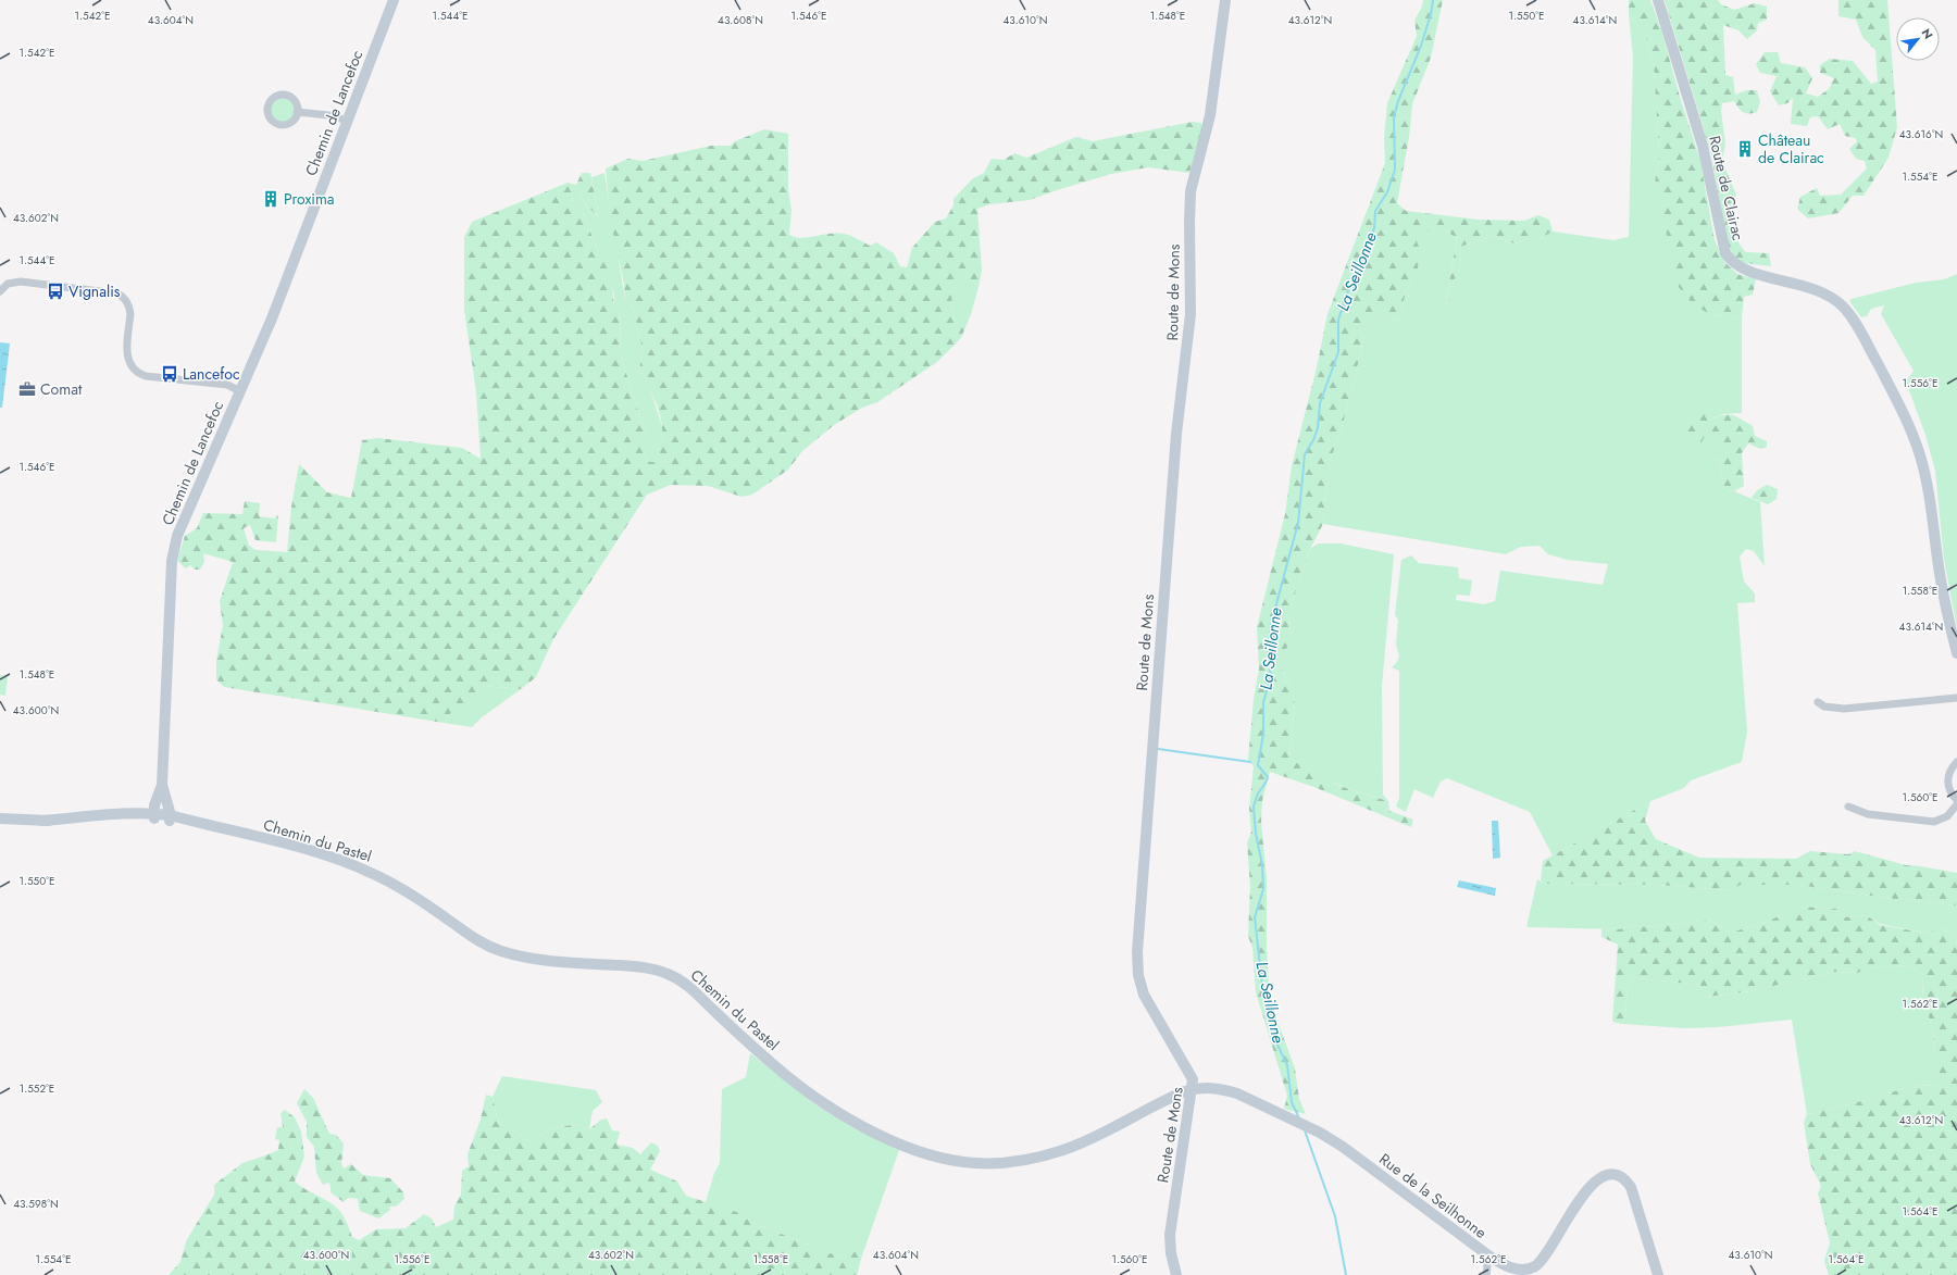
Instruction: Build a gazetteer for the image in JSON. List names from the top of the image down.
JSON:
{
  "streets": {
    "street": [
      "Chemin de Lancefoc",
      "Route de Clairac",
      "Route de Mons",
      "Chemin du Pastel",
      "Rue de la Seilhonne"
    ]
  },
  "crossings": [
    ["Chemin de Lancefoc", "Chemin du Pastel"],
    ["Route de Mons", "Chemin du Pastel"],
    ["Route de Mons", "Rue de la Seilhonne"],
    ["Chemin du Pastel", "Rue de la Seilhonne"]
  ],
  "water": ["La Seillonne"],
  "places": {
    "building": ["Château de Clairac", "Proxima"],
    "bus stop": ["Vignalis", "Lancefoc"],
    "office": ["Comat"]
  },
  "north": "top right",
  "coordinates": [
    "1.542°E",
    "1.544°E",
    "1.546°E",
    "1.548°E",
    "1.550°E",
    "43.604°N",
    "43.610°N",
    "43.612°N",
    "43.614°N",
    "43.608°N",
    "43.616°N",
    "1.554°E",
    "43.602°N",
    "1.556°E",
    "1.558°E",
    "43.600°N",
    "1.560°E",
    "1.562°E",
    "1.552°E",
    "43.598°N",
    "1.564°E"
  ]
}
